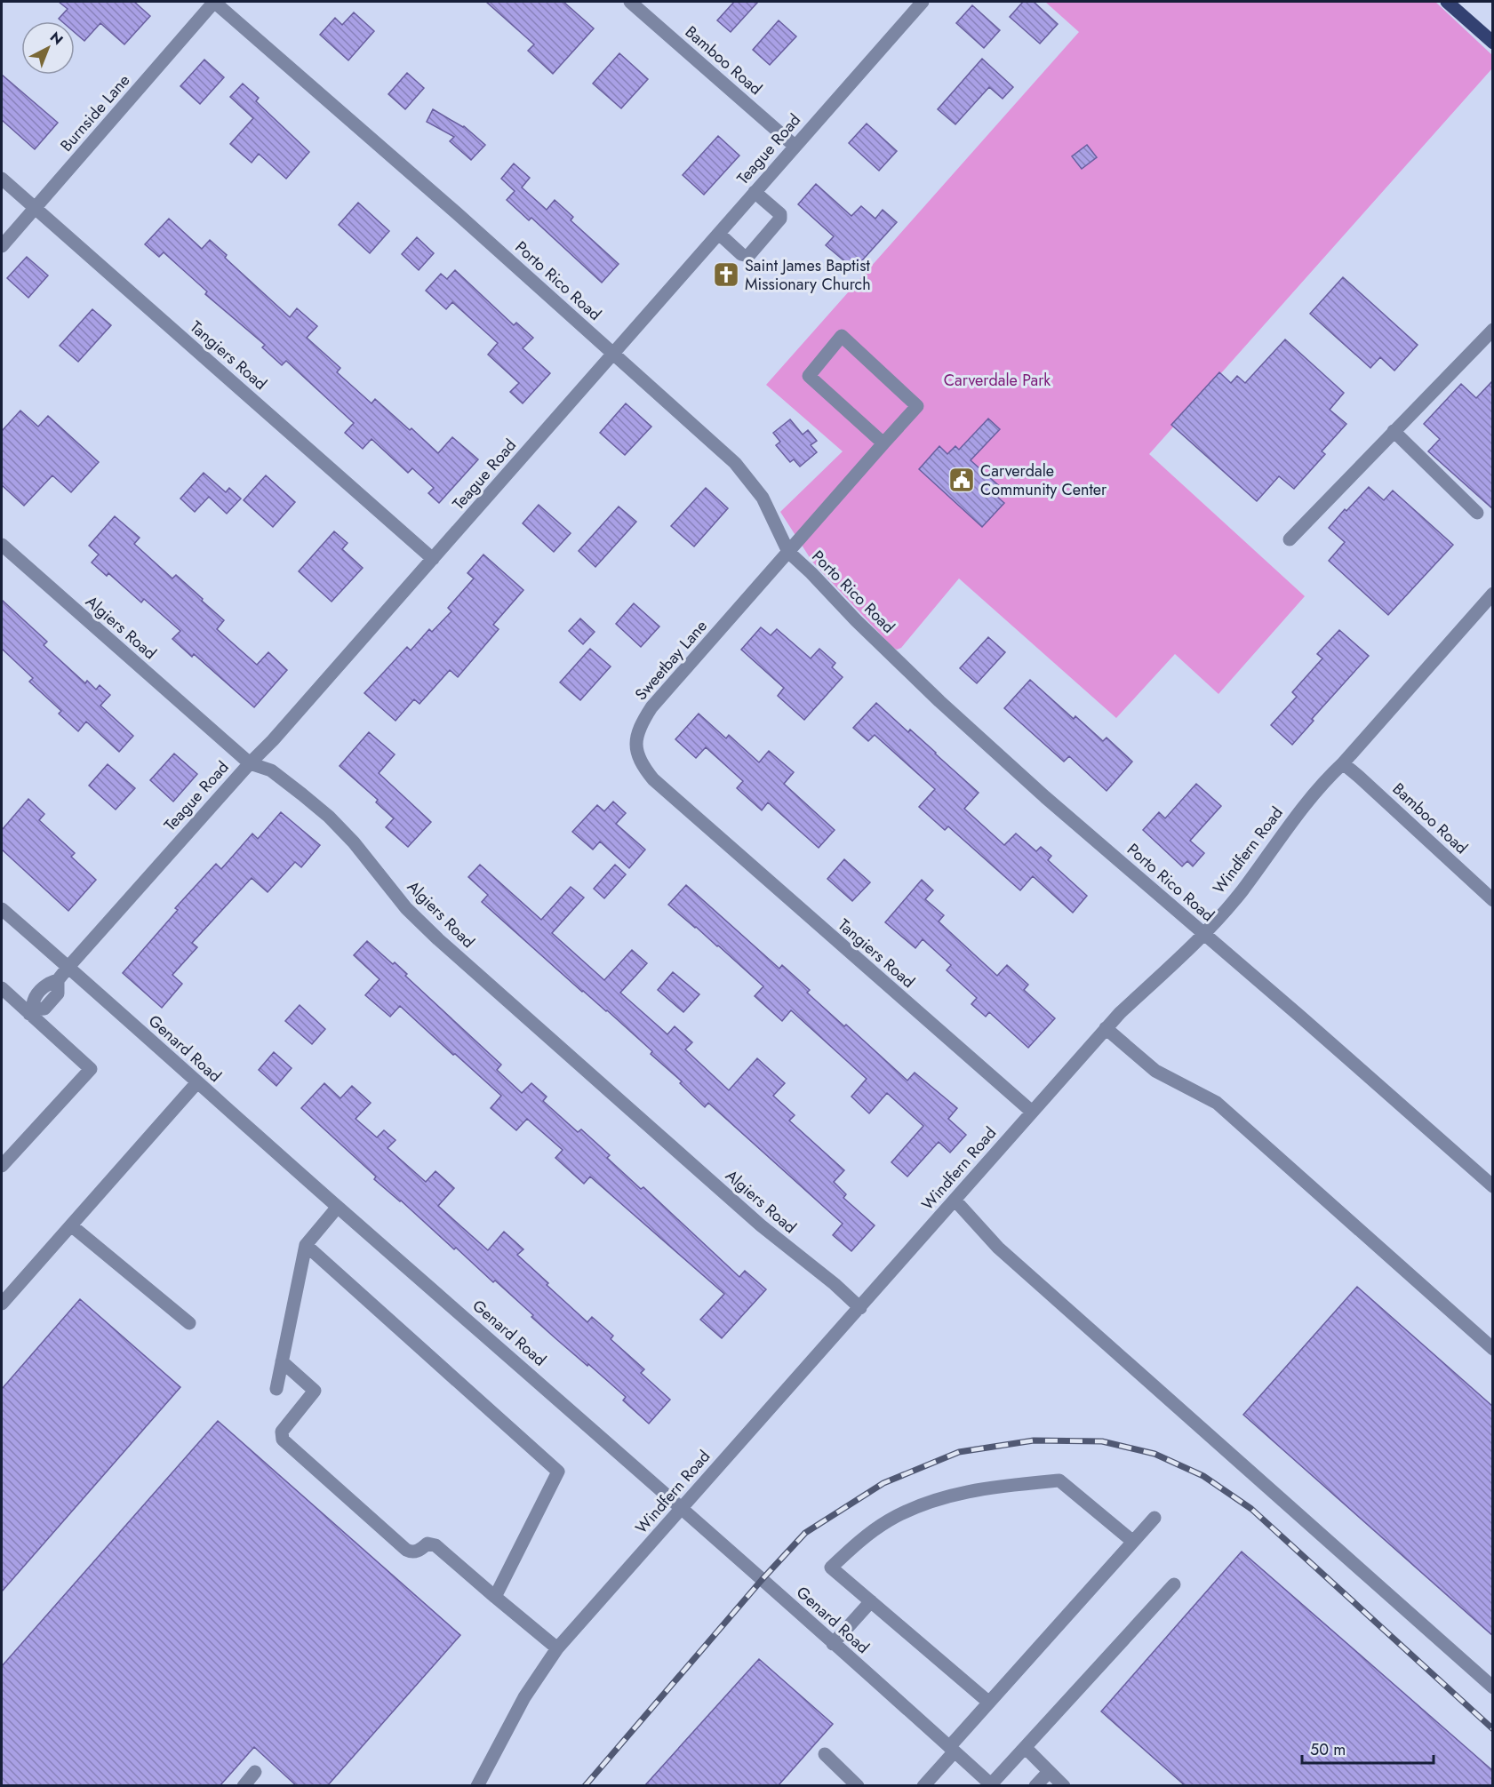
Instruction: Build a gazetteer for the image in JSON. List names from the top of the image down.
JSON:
{
  "streets": {
    "street": [
      "Bamboo Road",
      "Burnside Lane",
      "Teague Road",
      "Porto Rico Road",
      "Tangiers Road",
      "Algiers Road",
      "Sweetbay Lane",
      "Windfern Road",
      "Genard Road"
    ]
  },
  "crossings": [
    ["Bamboo Road", "Teague Road"],
    ["Bamboo Road", "Windfern Road"],
    ["Burnside Lane", "Porto Rico Road"],
    ["Burnside Lane", "Tangiers Road"],
    ["Teague Road", "Porto Rico Road"],
    ["Teague Road", "Tangiers Road"],
    ["Teague Road", "Algiers Road"],
    ["Teague Road", "Genard Road"],
    ["Porto Rico Road", "Sweetbay Lane"],
    ["Porto Rico Road", "Windfern Road"],
    ["Tangiers Road", "Sweetbay Lane"],
    ["Tangiers Road", "Windfern Road"],
    ["Algiers Road", "Windfern Road"],
    ["Windfern Road", "Genard Road"]
  ],
  "parks": ["Carverdale Park"],
  "places": {
    "church": ["Saint James Baptist Missionary Church"],
    "public building": ["Carverdale Community Center"]
  },
  "scale_bar": "50 m",
  "north": "top right"
}
